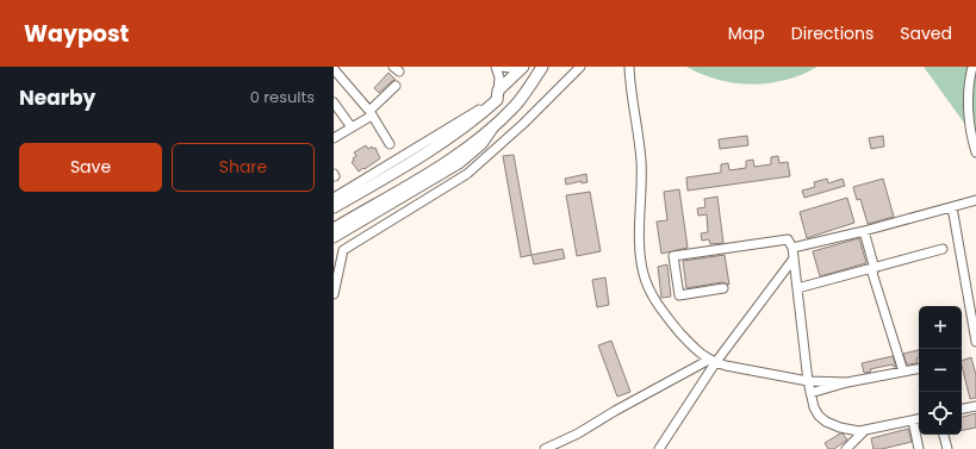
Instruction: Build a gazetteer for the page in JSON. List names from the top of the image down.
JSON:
{
  "page": {
    "header": "Waypost",
    "nav": ["Map", "Directions", "Saved"],
    "heading": ["Nearby", "0 results"],
    "buttons": ["Save", "Share"],
    "map_buttons": ["+", "−"]
  }
}
